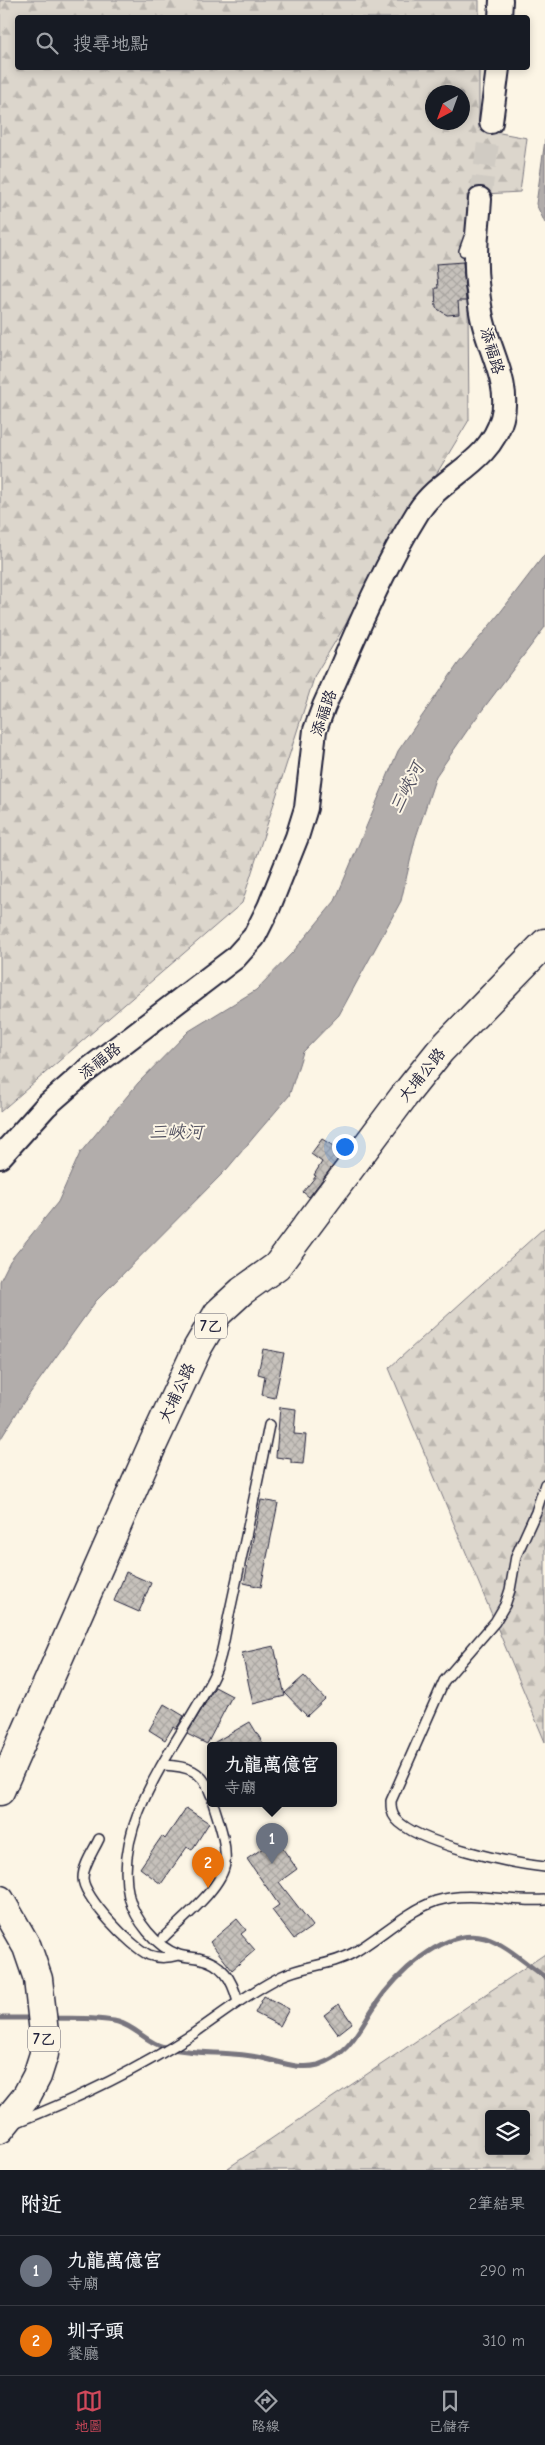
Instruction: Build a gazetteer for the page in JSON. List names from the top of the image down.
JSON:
{
  "streets": {
    "main road": ["大埔公路", "7乙"],
    "street": ["添福路"]
  },
  "water": ["三峽河"],
  "north": "bottom left",
  "page": {
    "search": "搜尋地點",
    "popup": ["九龍萬億宮", "寺廟"],
    "pins": ["1", "2"],
    "heading": ["附近", "2筆結果"],
    "list": [
      {
        "mark": "1",
        "name": "九龍萬億宮",
        "note": "寺廟",
        "value": "290 m"
      },
      {
        "mark": "2",
        "name": "圳子頭",
        "note": "餐廳",
        "value": "310 m"
      }
    ],
    "nav": ["地圖", "路線", "已儲存"]
  }
}
